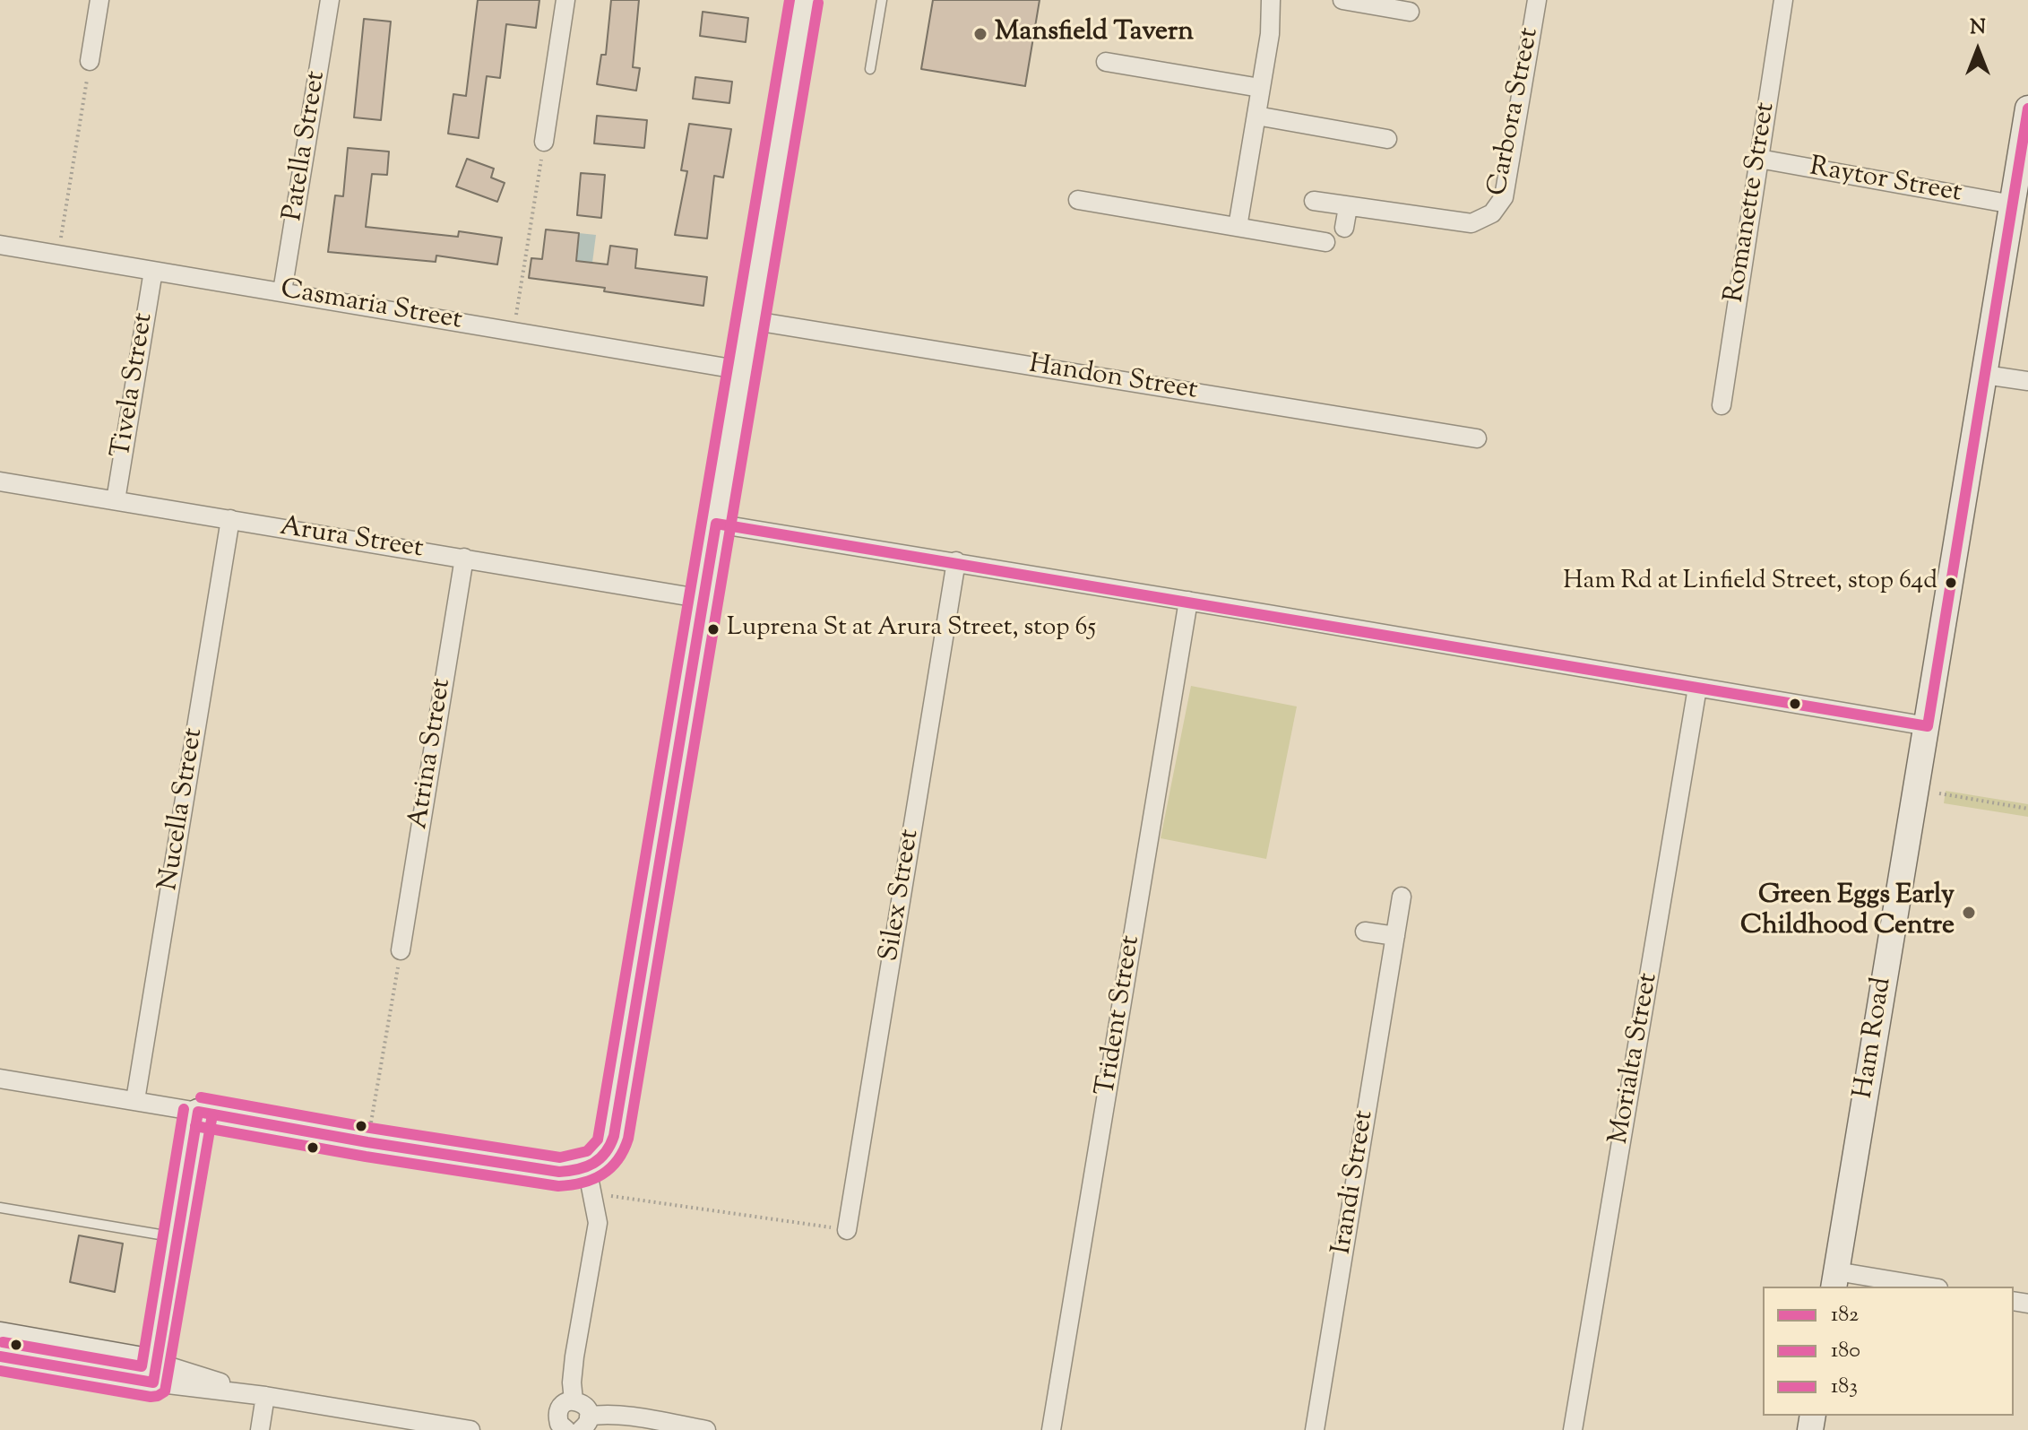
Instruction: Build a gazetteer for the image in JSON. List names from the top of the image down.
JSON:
{
  "streets": {
    "street": [
      "Carbora Street",
      "Patella Street",
      "Raytor Street",
      "Romanette Street",
      "Casmaria Street",
      "Handon Street",
      "Tivela Street",
      "Arura Street",
      "Atrina Street",
      "Nucella Street",
      "Silex Street",
      "Trident Street",
      "Ham Road",
      "Morialta Street",
      "Irandi Street"
    ]
  },
  "crossings": [
    ["Patella Street", "Casmaria Street"],
    ["Raytor Street", "Romanette Street"],
    ["Raytor Street", "Ham Road"],
    ["Casmaria Street", "Tivela Street"],
    ["Tivela Street", "Arura Street"],
    ["Arura Street", "Atrina Street"],
    ["Arura Street", "Nucella Street"]
  ],
  "places": [
    "Mansfield Tavern",
    "Ham Rd at Linfield Street, stop 64d",
    "Luprena St at Arura Street, stop 65",
    "Green Eggs Early Childhood Centre"
  ],
  "lines": ["transit line 183", "transit line 180", "transit line 182"],
  "legend": ["182", "180", "183"],
  "north": "top"
}
